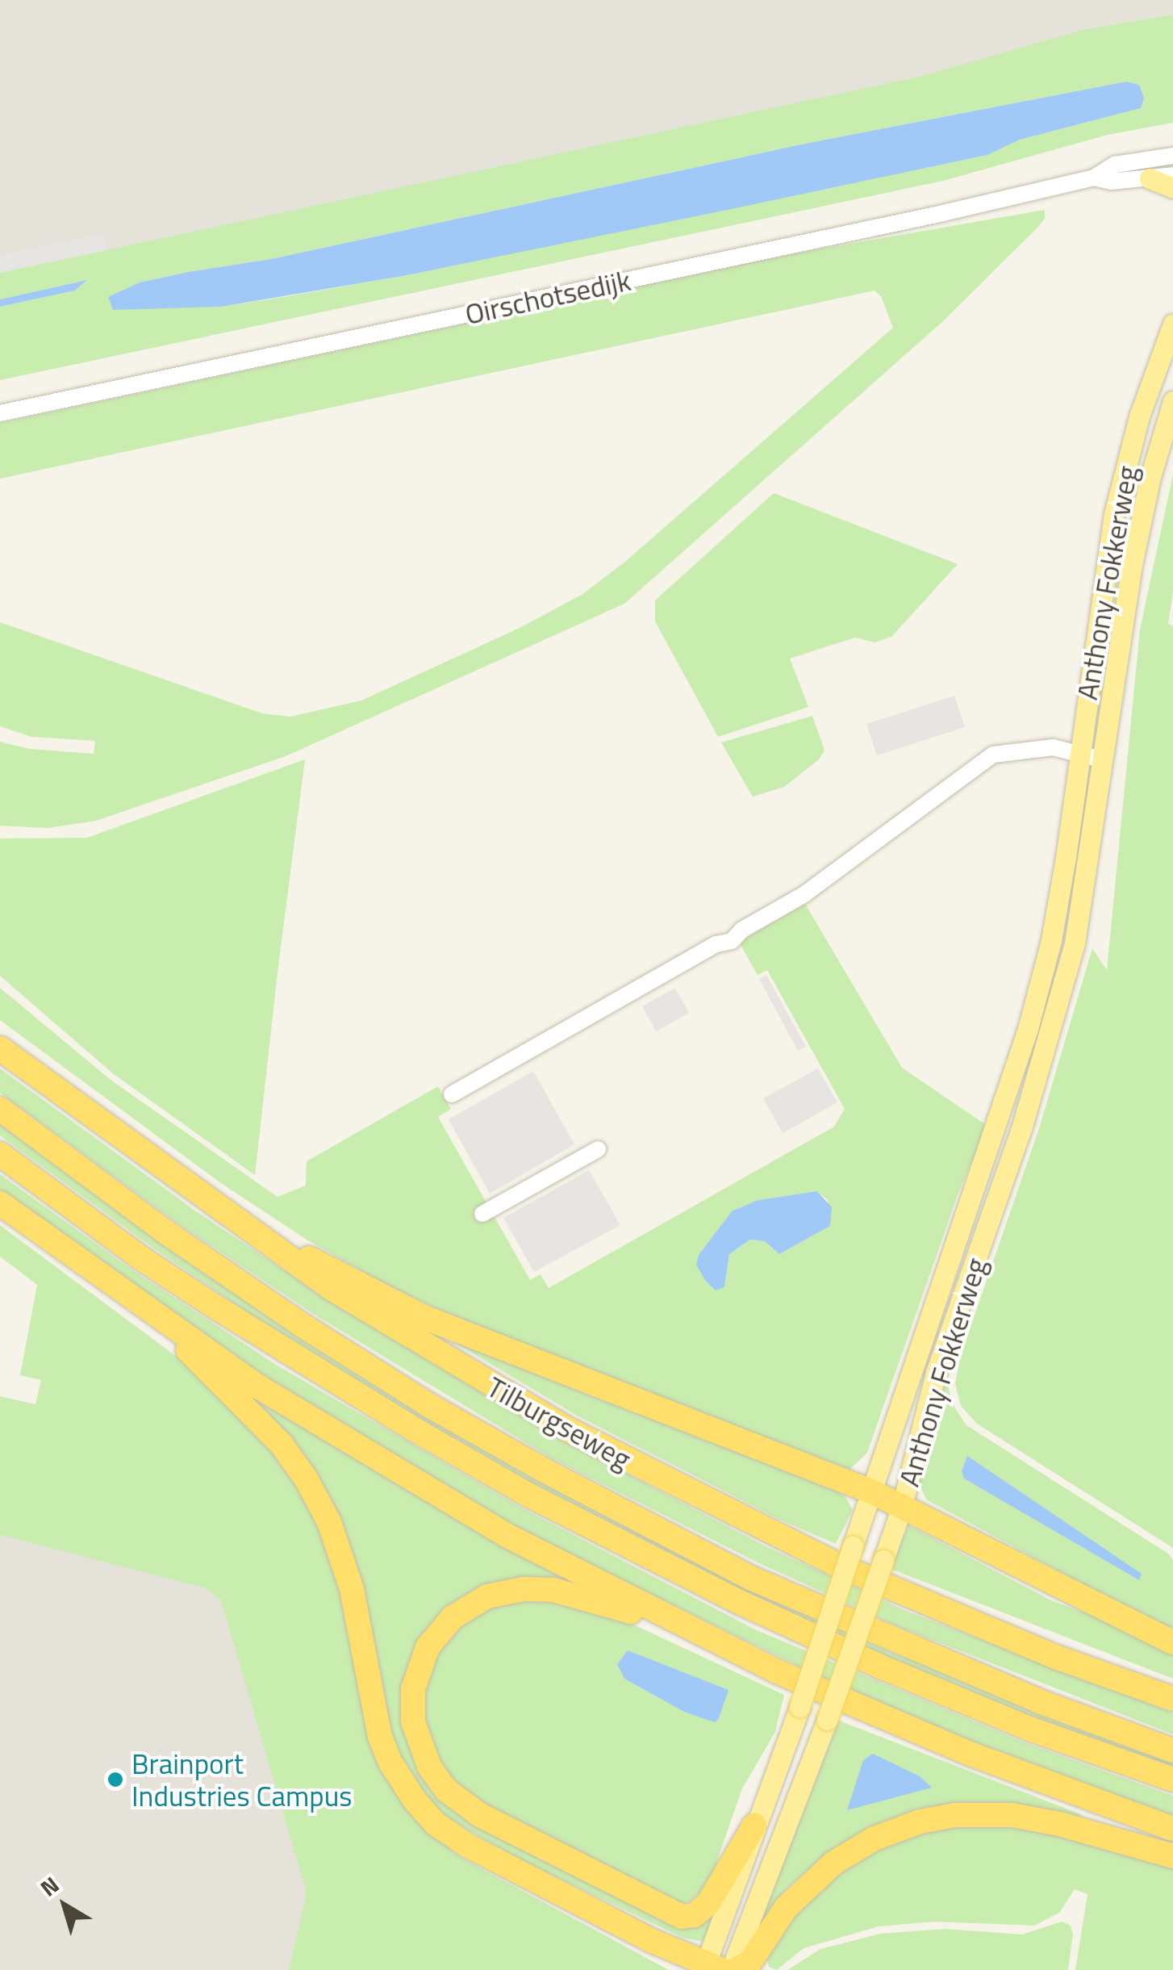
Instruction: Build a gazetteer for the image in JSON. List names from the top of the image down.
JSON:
{
  "streets": {
    "highway": ["Tilburgseweg"],
    "main road": ["Anthony Fokkerweg"],
    "street": ["Oirschotsedijk"]
  },
  "places": ["Brainport Industries Campus"],
  "north": "top left"
}
